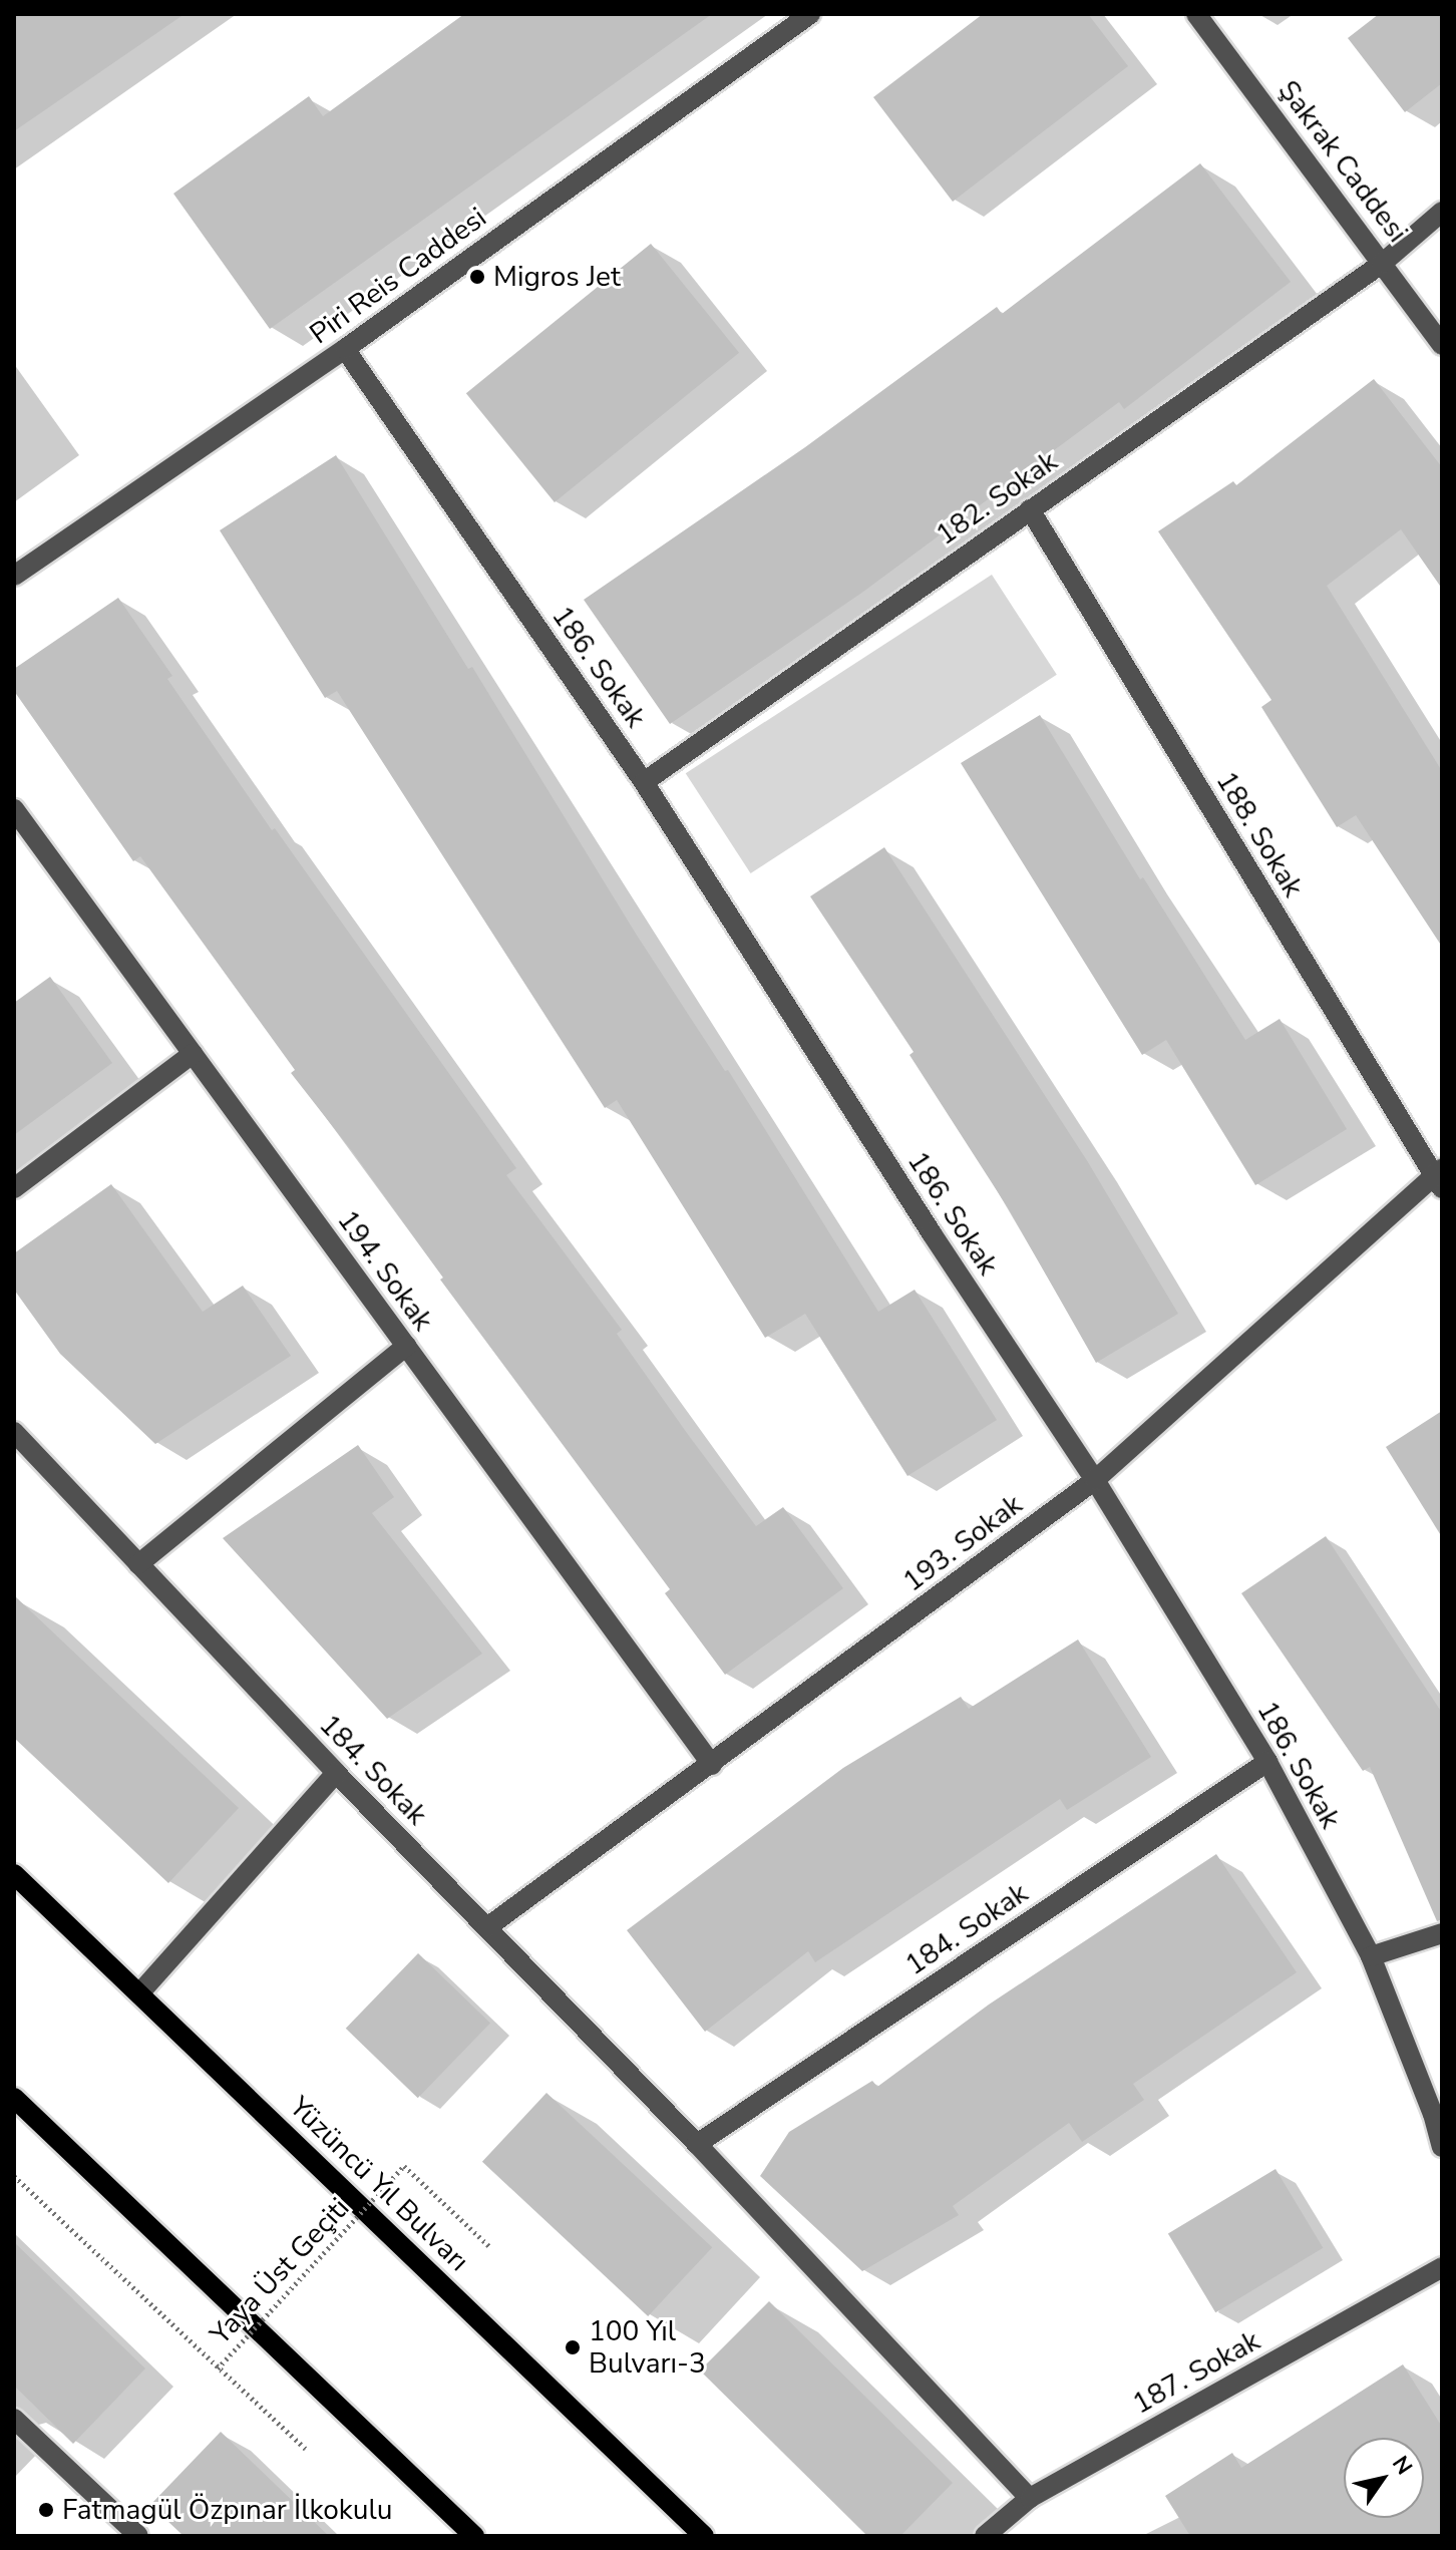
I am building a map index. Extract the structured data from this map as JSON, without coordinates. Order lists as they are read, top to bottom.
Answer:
{
  "streets": {
    "main road": ["Yüzüncü Yıl Bulvarı"],
    "street": [
      "Şakrak Caddesi",
      "Piri Reis Caddesi",
      "182. Sokak",
      "186. Sokak",
      "188. Sokak",
      "194. Sokak",
      "193. Sokak",
      "184. Sokak",
      "187. Sokak"
    ],
    "path": ["Yaya Üst Geçiti"]
  },
  "crossings": [
    ["Şakrak Caddesi", "182. Sokak"],
    ["Piri Reis Caddesi", "186. Sokak"],
    ["182. Sokak", "186. Sokak"],
    ["182. Sokak", "188. Sokak"],
    ["186. Sokak", "193. Sokak"],
    ["186. Sokak", "184. Sokak"],
    ["188. Sokak", "193. Sokak"],
    ["194. Sokak", "193. Sokak"],
    ["193. Sokak", "184. Sokak"],
    ["184. Sokak", "187. Sokak"]
  ],
  "places": ["Migros Jet", "100 Yıl Bulvarı-3", "Fatmagül Özpınar İlkokulu"],
  "north": "top right"
}
